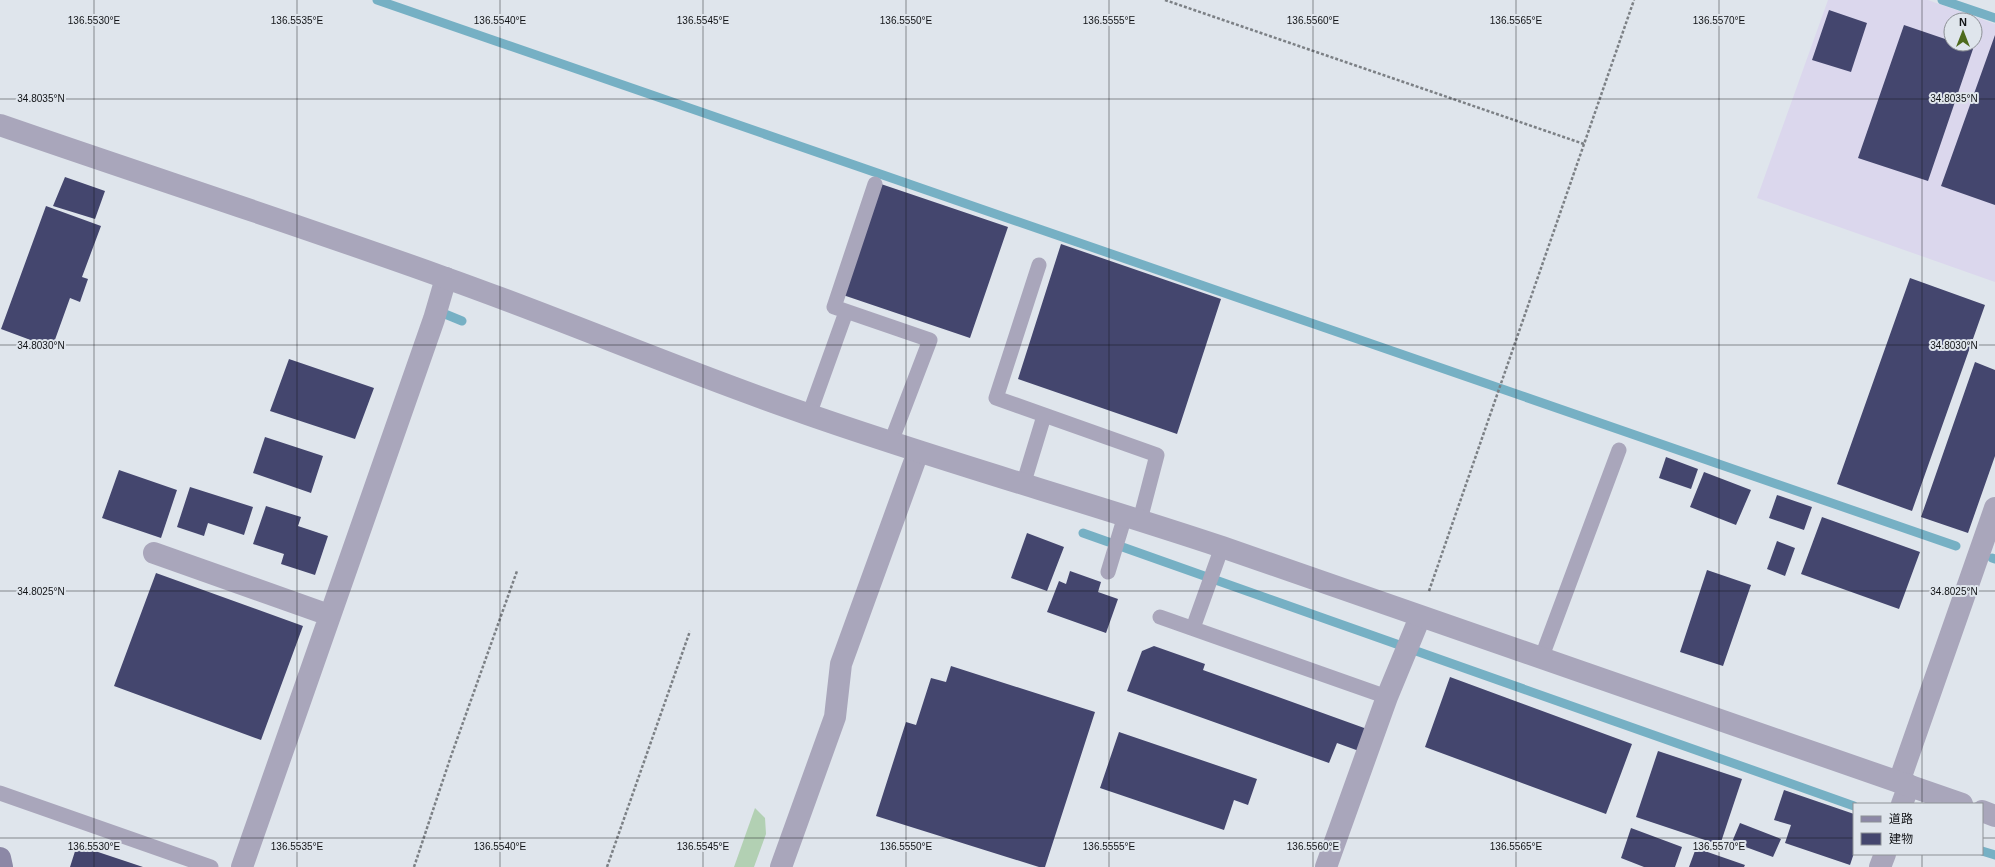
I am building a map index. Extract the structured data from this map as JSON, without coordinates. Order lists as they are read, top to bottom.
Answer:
{
  "legend": ["道路", "建物"],
  "north": "top",
  "coordinates": [
    "136.5530°E",
    "136.5535°E",
    "136.5540°E",
    "136.5545°E",
    "136.5550°E",
    "136.5555°E",
    "136.5560°E",
    "136.5565°E",
    "136.5570°E",
    "34.8035°N",
    "34.8030°N",
    "34.8025°N"
  ]
}
